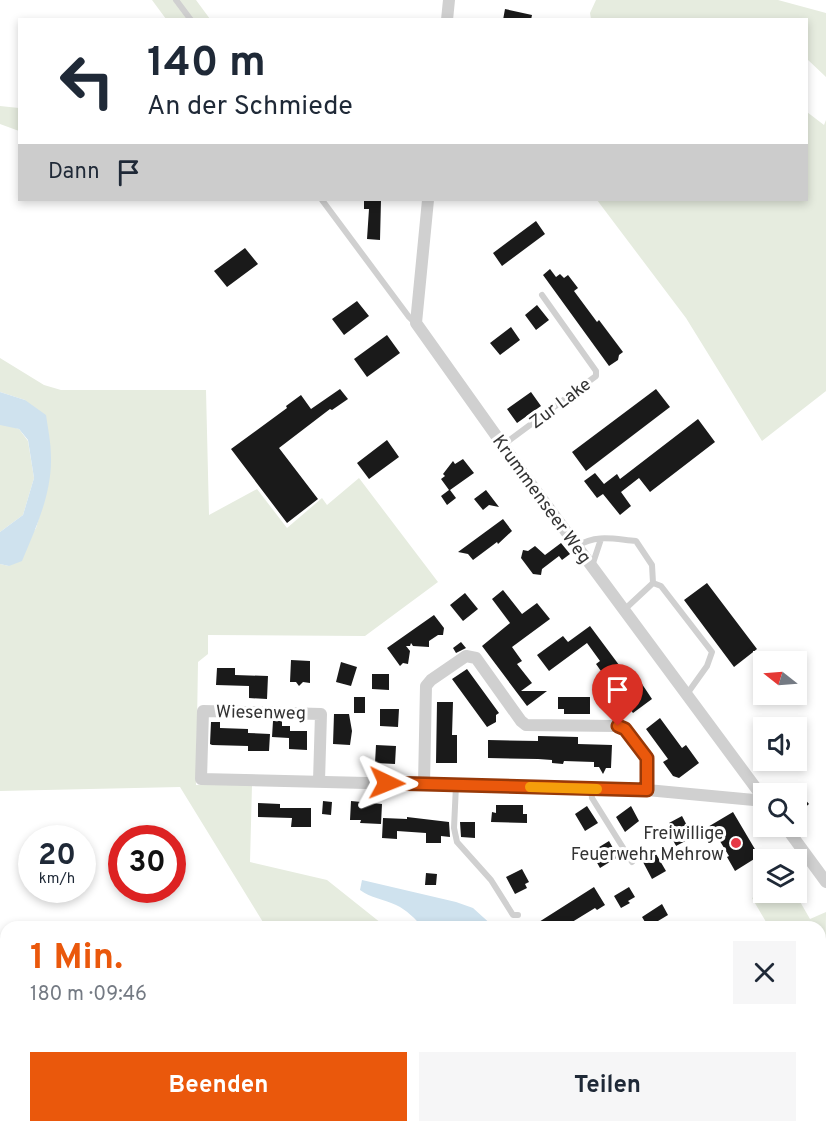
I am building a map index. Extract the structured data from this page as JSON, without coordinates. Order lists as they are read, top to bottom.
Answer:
{
  "streets": {
    "street": ["Krummenseer Weg", "Wiesenweg"],
    "lane": ["Zur Lake"]
  },
  "crossings": [
    ["Zur Lake", "Krummenseer Weg"]
  ],
  "places": ["Freiwillige Feuerwehr Mehrow"],
  "north": "left",
  "page": {
    "turn": ["140 m", "An der Schmiede"],
    "then": "Dann",
    "speed": "20 km/h",
    "limit": "30",
    "heading": ["1 Min.", "180 m · 09:46"],
    "buttons": ["Beenden", "Teilen"]
  }
}
